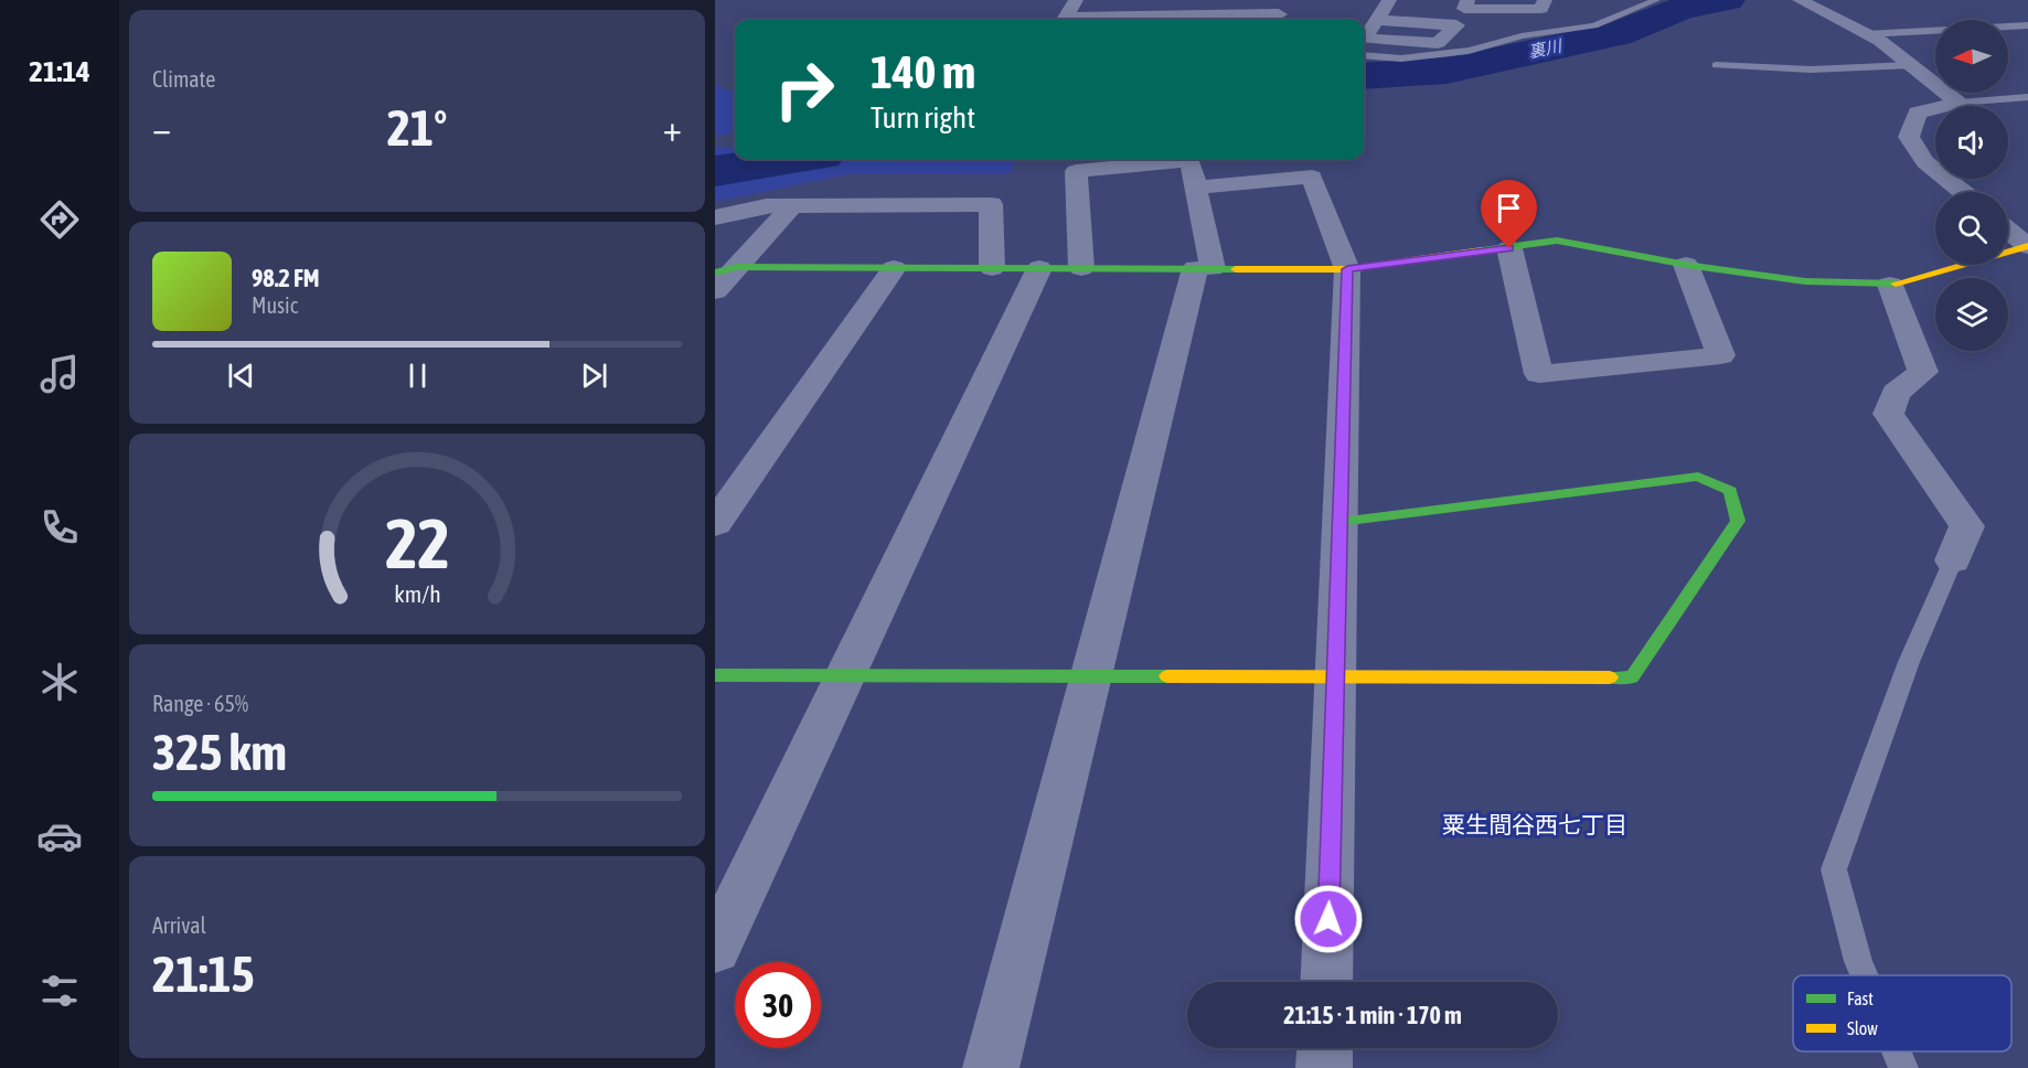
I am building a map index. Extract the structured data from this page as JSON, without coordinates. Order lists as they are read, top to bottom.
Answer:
{
  "districts": ["粟生間谷西七丁目"],
  "water": ["裏川"],
  "legend": ["Fast", "Slow"],
  "north": "left",
  "page": {
    "tabs": "21:14",
    "tile": [
      "Climate",
      ["Range · 65%", "325 km"],
      ["Arrival", "21:15"]
    ],
    "turn": ["140 m", "Turn right"],
    "heat": ["−", "21°", "+"],
    "song": ["98.2 FM", "Music"],
    "limit": "30",
    "trip": "21:15 · 1 min · 170 m",
    "gauge": ["22", "km/h"]
  }
}
